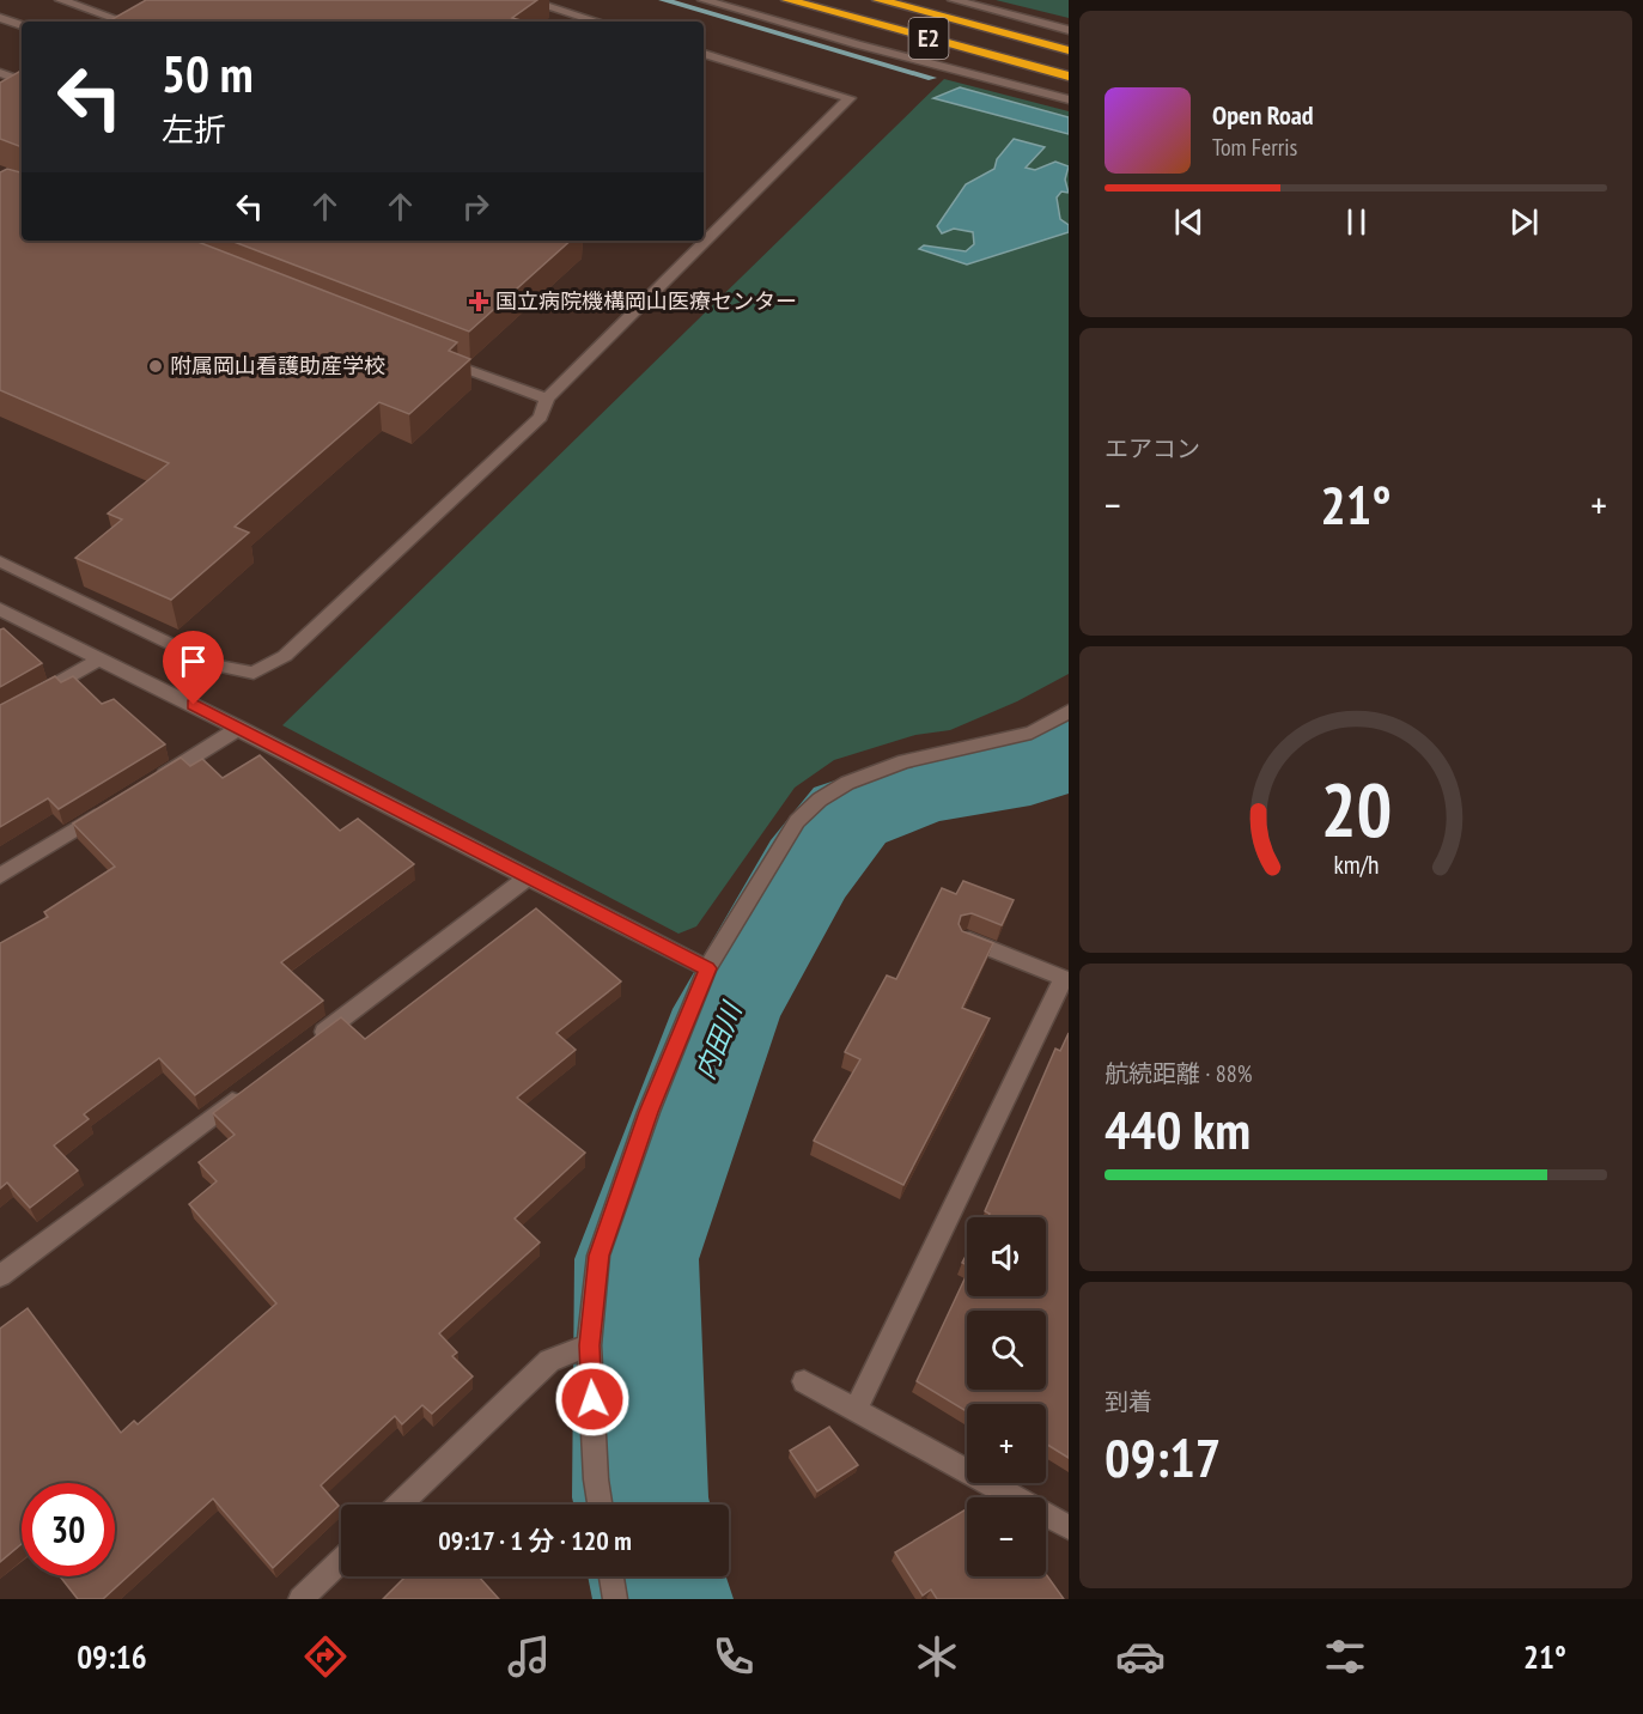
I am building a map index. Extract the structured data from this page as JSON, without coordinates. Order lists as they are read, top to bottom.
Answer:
{
  "streets": {
    "highway": ["E2"]
  },
  "water": ["内田川"],
  "places": {
    "health": ["国立病院機構岡山医療センター"],
    "other": ["附属岡山看護助産学校"]
  },
  "page": {
    "turn": ["50 m", "左折"],
    "song": ["Open Road", "Tom Ferris"],
    "tile": [
      "エアコン",
      ["航続距離 · 88%", "440 km"],
      ["到着", "09:17"]
    ],
    "heat": ["−", "21°", "+"],
    "map_buttons": ["+", "−"],
    "limit": "30",
    "trip": "09:17 · 1 分 · 120 m",
    "tabs": ["09:16", "21°"],
    "gauge": ["20", "km/h"]
  }
}
